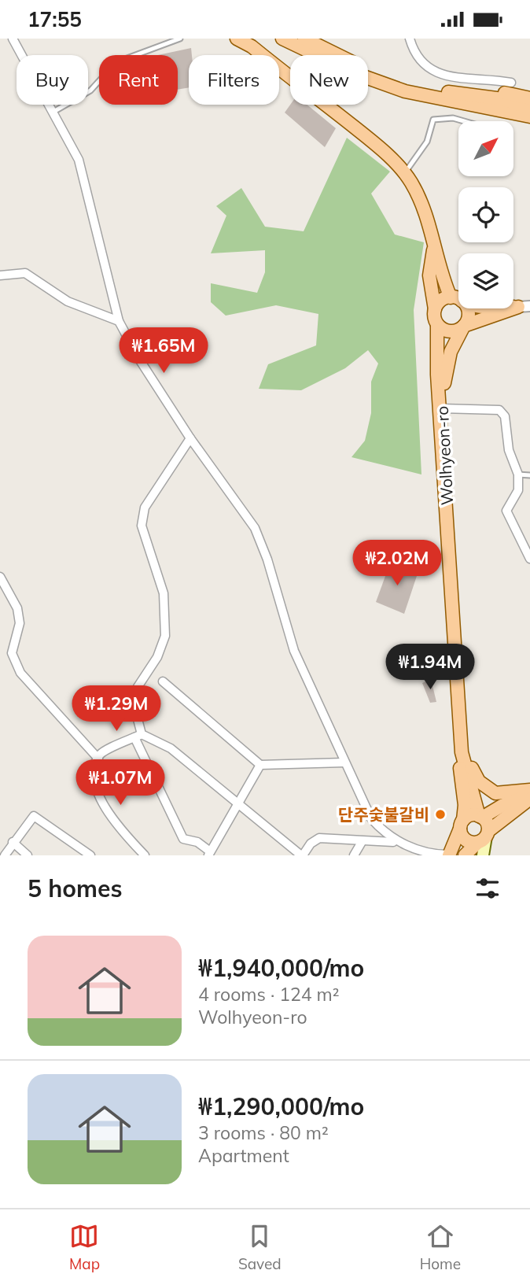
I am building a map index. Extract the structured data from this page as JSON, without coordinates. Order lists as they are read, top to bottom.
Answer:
{
  "streets": {
    "main road": ["Wolhyeon-ro"]
  },
  "places": ["단주숯불갈비"],
  "north": "top right",
  "page": {
    "status": "17:55",
    "chip": [
      "Buy",
      "Rent",
      "Filters",
      "New"
    ],
    "price": [
      "₩1.65M",
      "₩2.02M",
      "₩1.94M",
      "₩1.29M",
      "₩1.07M"
    ],
    "heading": "5 homes",
    "list": [
      {
        "name": "₩1,940,000/mo",
        "note": "4 rooms · 124 m² · Wolhyeon-ro"
      },
      {
        "name": "₩1,290,000/mo",
        "note": "3 rooms · 80 m² · Apartment"
      }
    ],
    "tabs": ["Map", "Saved", "Home"]
  }
}
